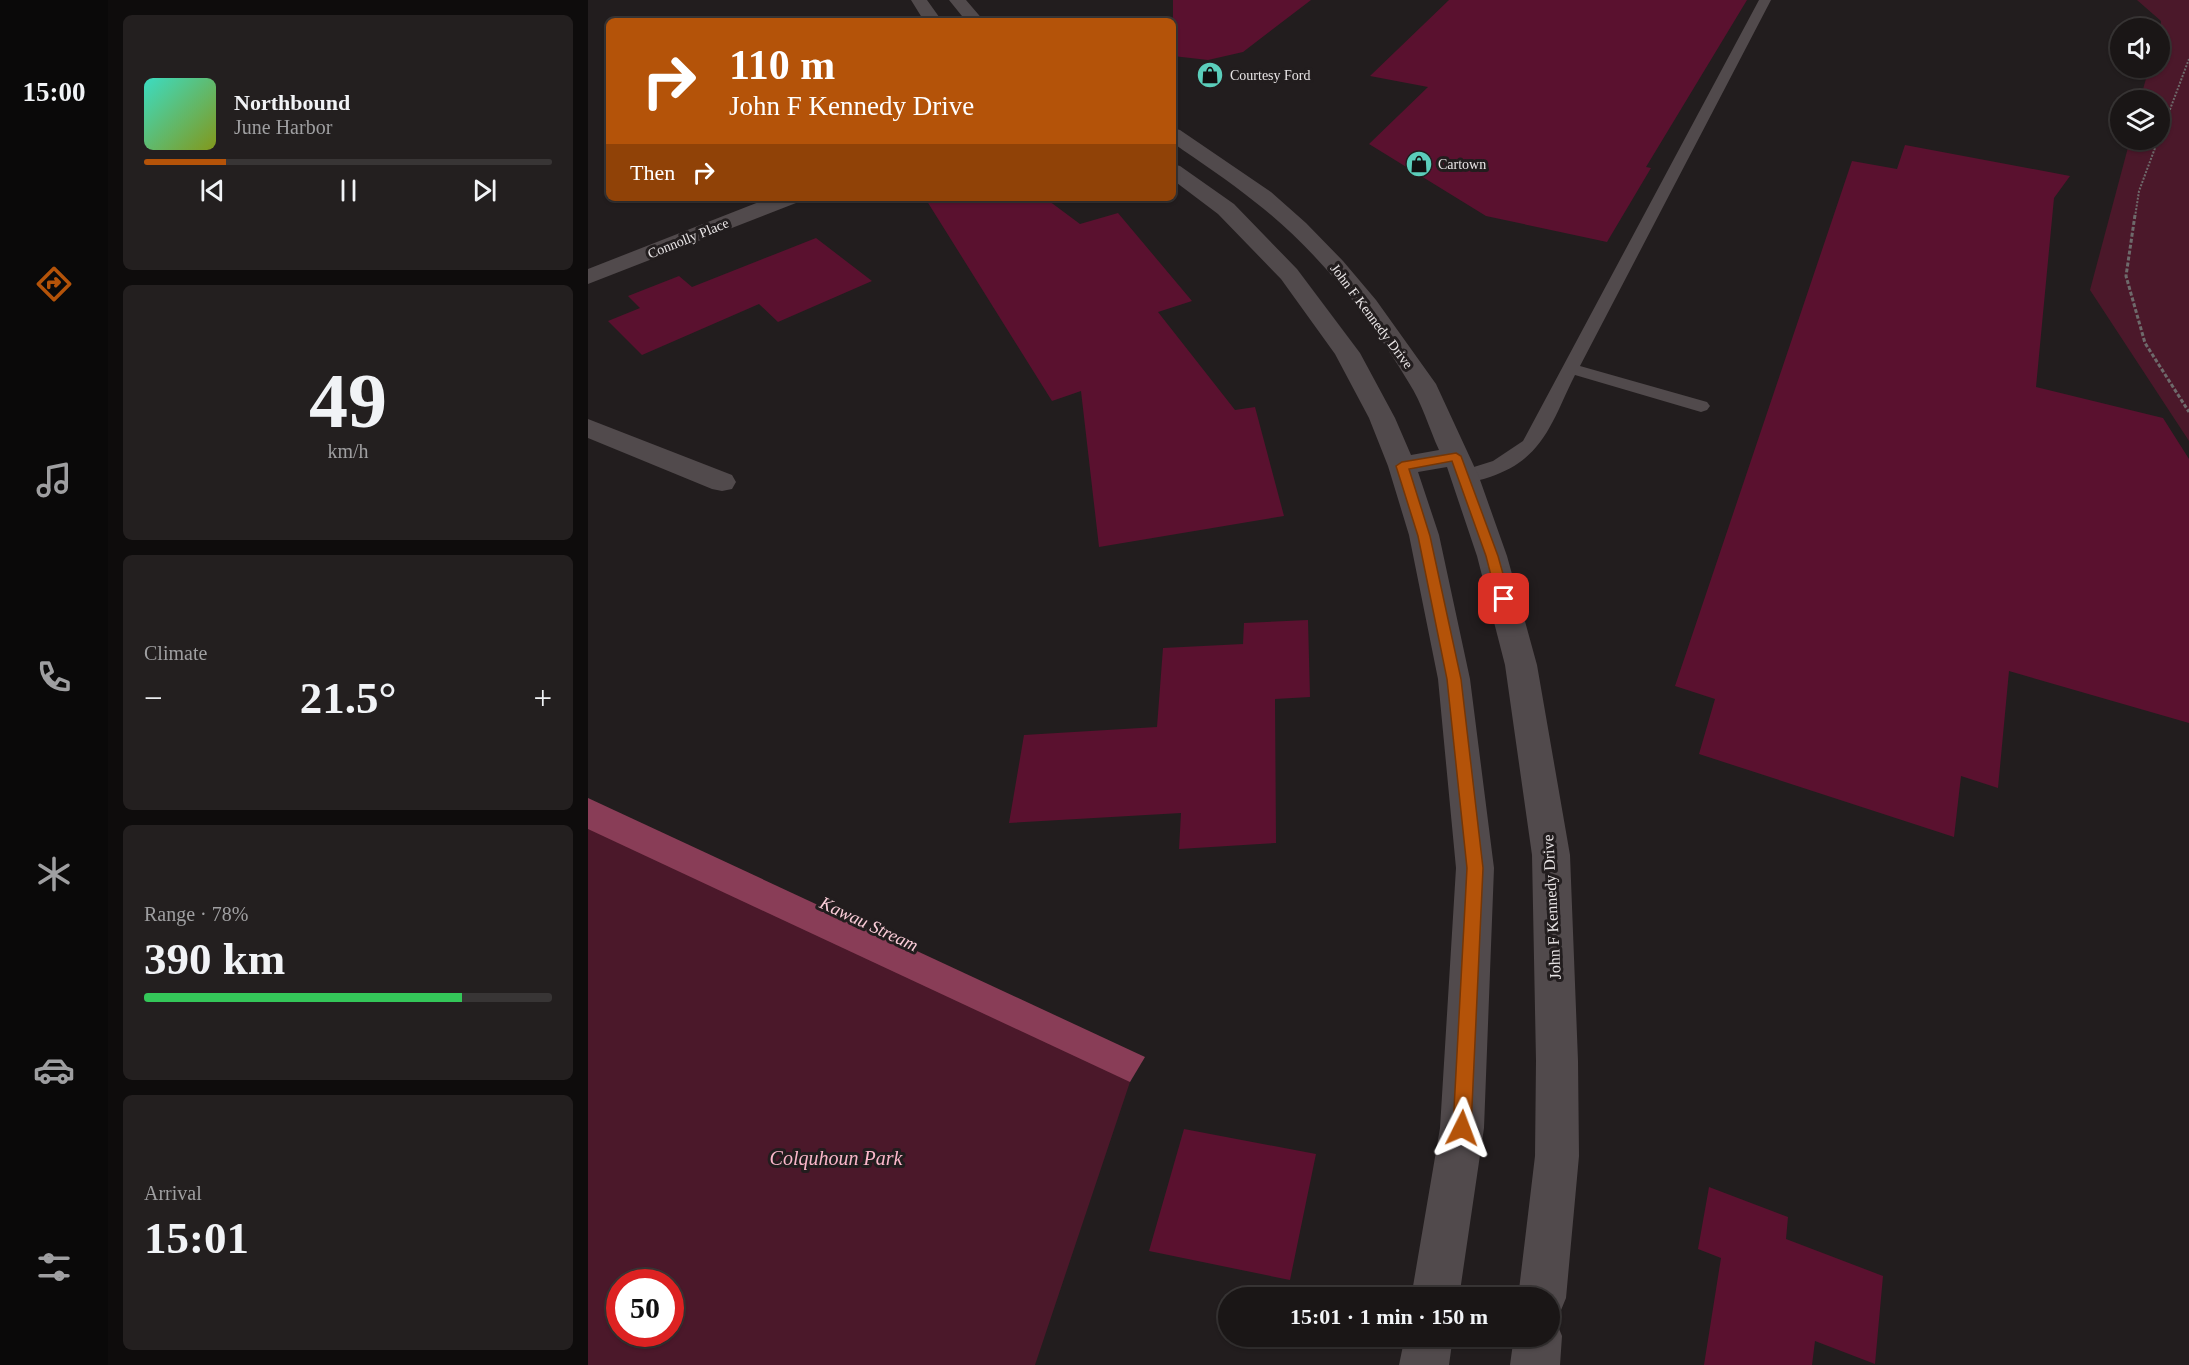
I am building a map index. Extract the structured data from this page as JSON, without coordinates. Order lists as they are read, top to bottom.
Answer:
{
  "streets": {
    "main road": ["Connolly Place", "John F Kennedy Drive"]
  },
  "water": ["Kawau Stream"],
  "parks": ["Colquhoun Park"],
  "places": {
    "shop": ["Courtesy Ford", "Cartown"]
  },
  "page": {
    "tabs": "15:00",
    "turn": ["110 m", "John F Kennedy Drive"],
    "song": ["Northbound", "June Harbor"],
    "then": "Then",
    "tile": [
      ["49", "km/h"],
      "Climate",
      ["Range · 78%", "390 km"],
      ["Arrival", "15:01"]
    ],
    "heat": ["−", "21.5°", "+"],
    "limit": "50",
    "trip": "15:01 · 1 min · 150 m"
  }
}
